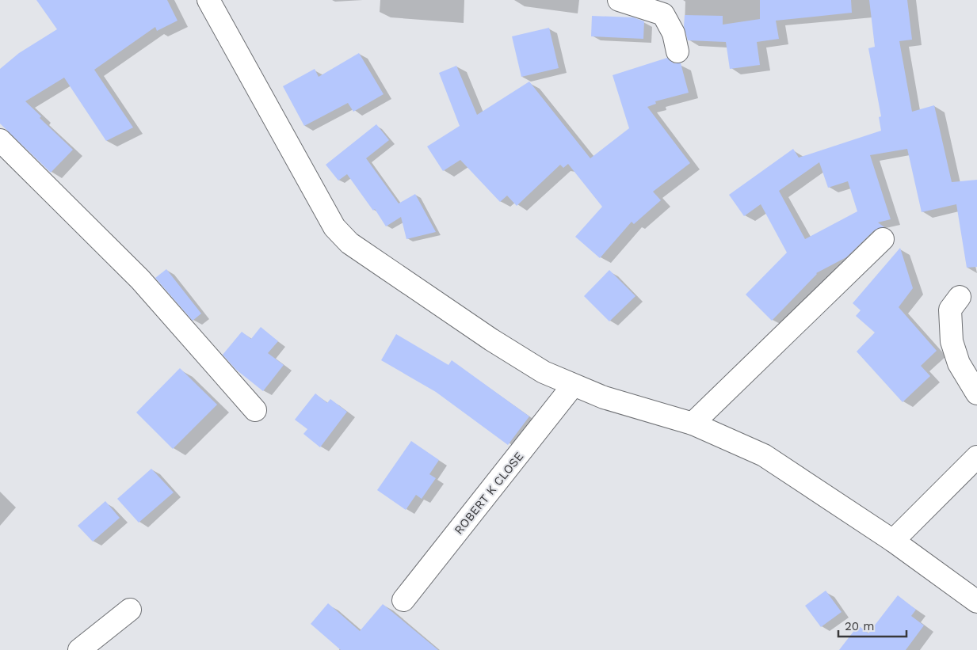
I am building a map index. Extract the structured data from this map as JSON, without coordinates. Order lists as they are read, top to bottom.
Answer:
{
  "streets": {
    "street": ["ROBERT K CLOSE"]
  },
  "scale_bar": "20 m"
}
